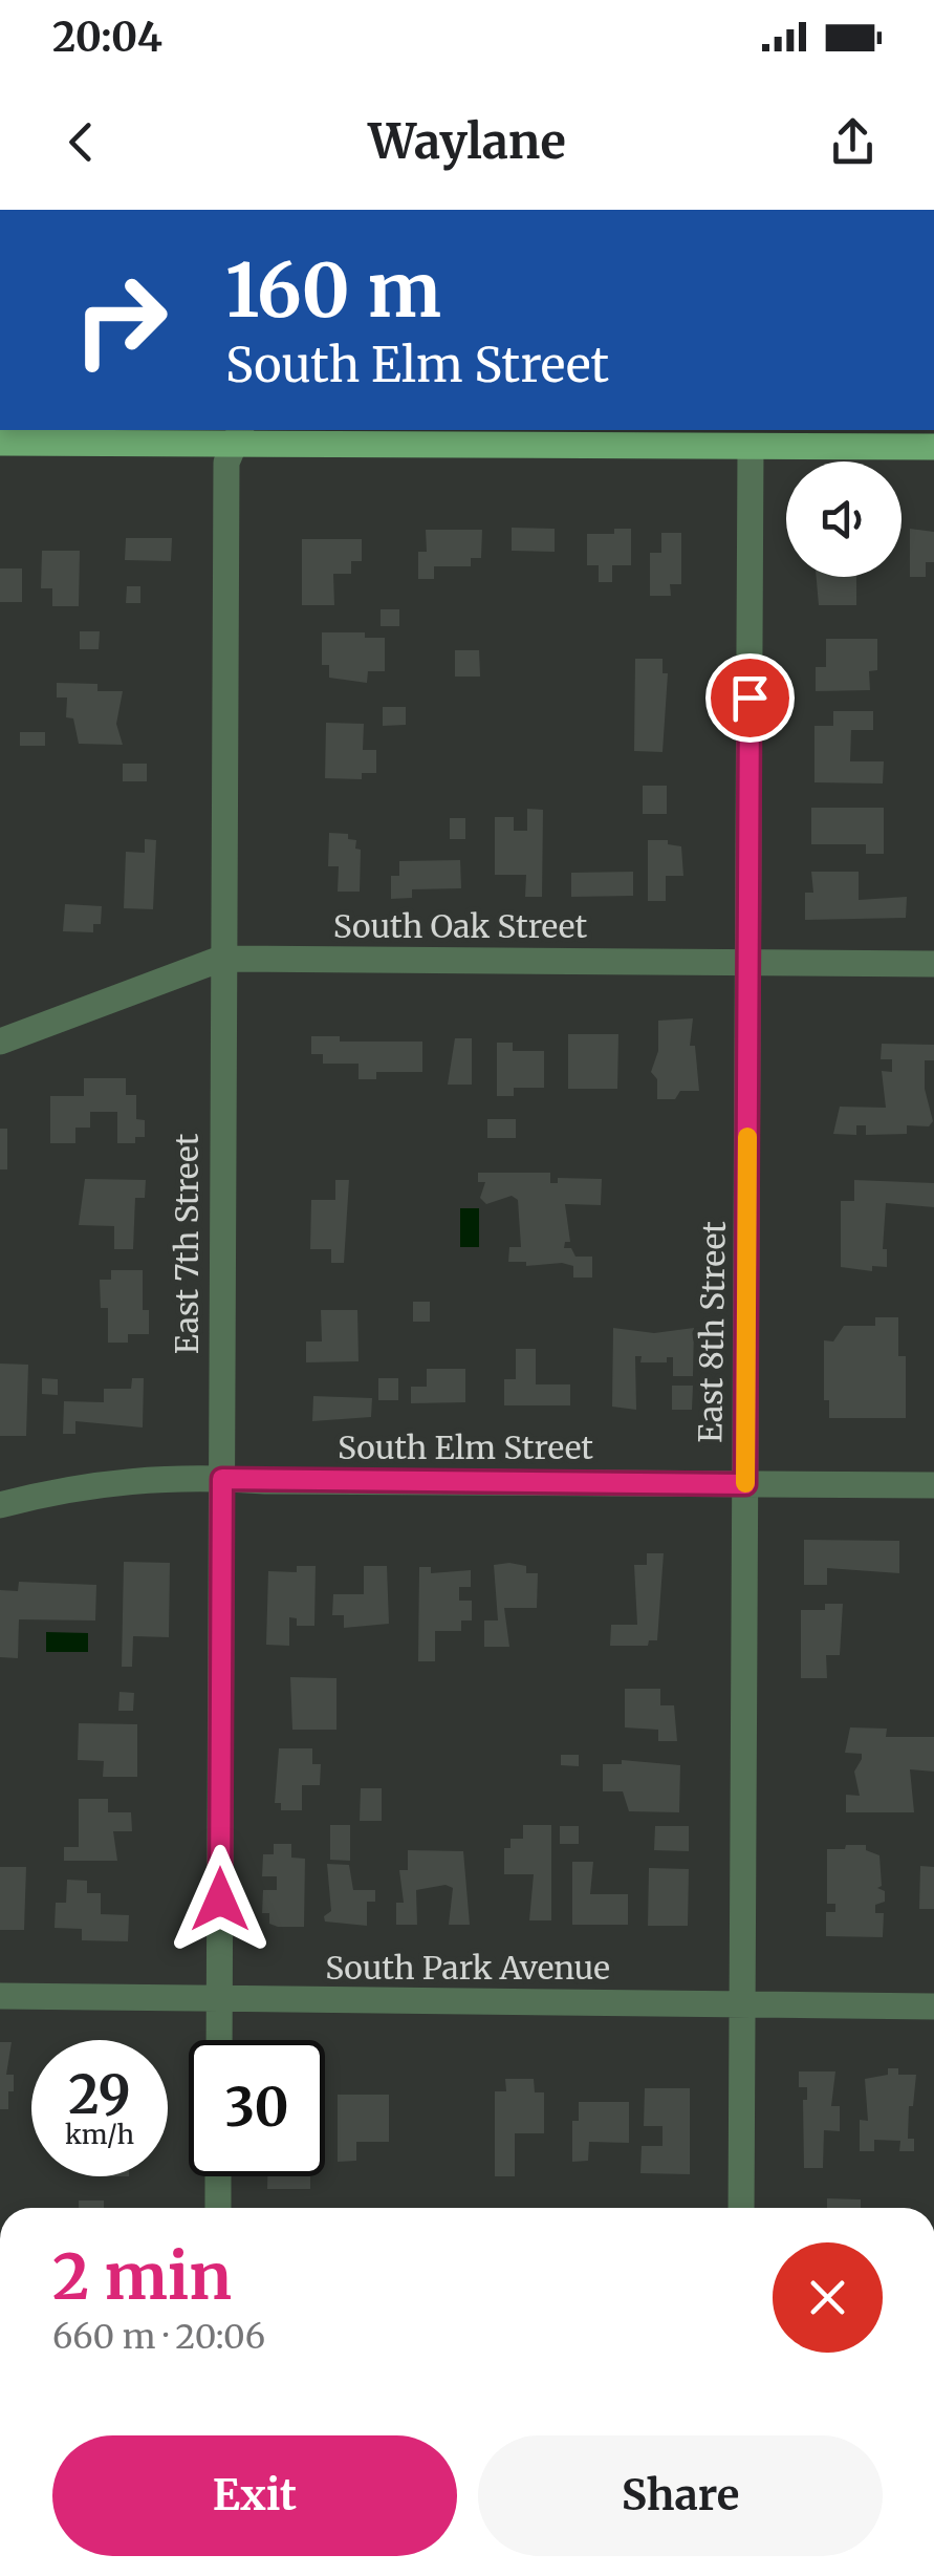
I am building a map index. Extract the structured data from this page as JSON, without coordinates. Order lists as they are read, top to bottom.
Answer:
{
  "streets": {
    "street": [
      "South Oak Street",
      "East 7th Street",
      "East 8th Street",
      "South Elm Street",
      "South Park Avenue"
    ]
  },
  "crossings": [
    ["South Oak Street", "East 7th Street"],
    ["South Oak Street", "East 8th Street"],
    ["East 7th Street", "South Elm Street"],
    ["East 7th Street", "South Park Avenue"],
    ["East 8th Street", "South Elm Street"],
    ["East 8th Street", "South Park Avenue"]
  ],
  "page": {
    "status": "20:04",
    "header": "Waylane",
    "turn": ["160 m", "South Elm Street"],
    "speed": "29 km/h",
    "limit": "30",
    "heading": ["2 min", "660 m · 20:06"],
    "buttons": ["Exit", "Share"]
  }
}
